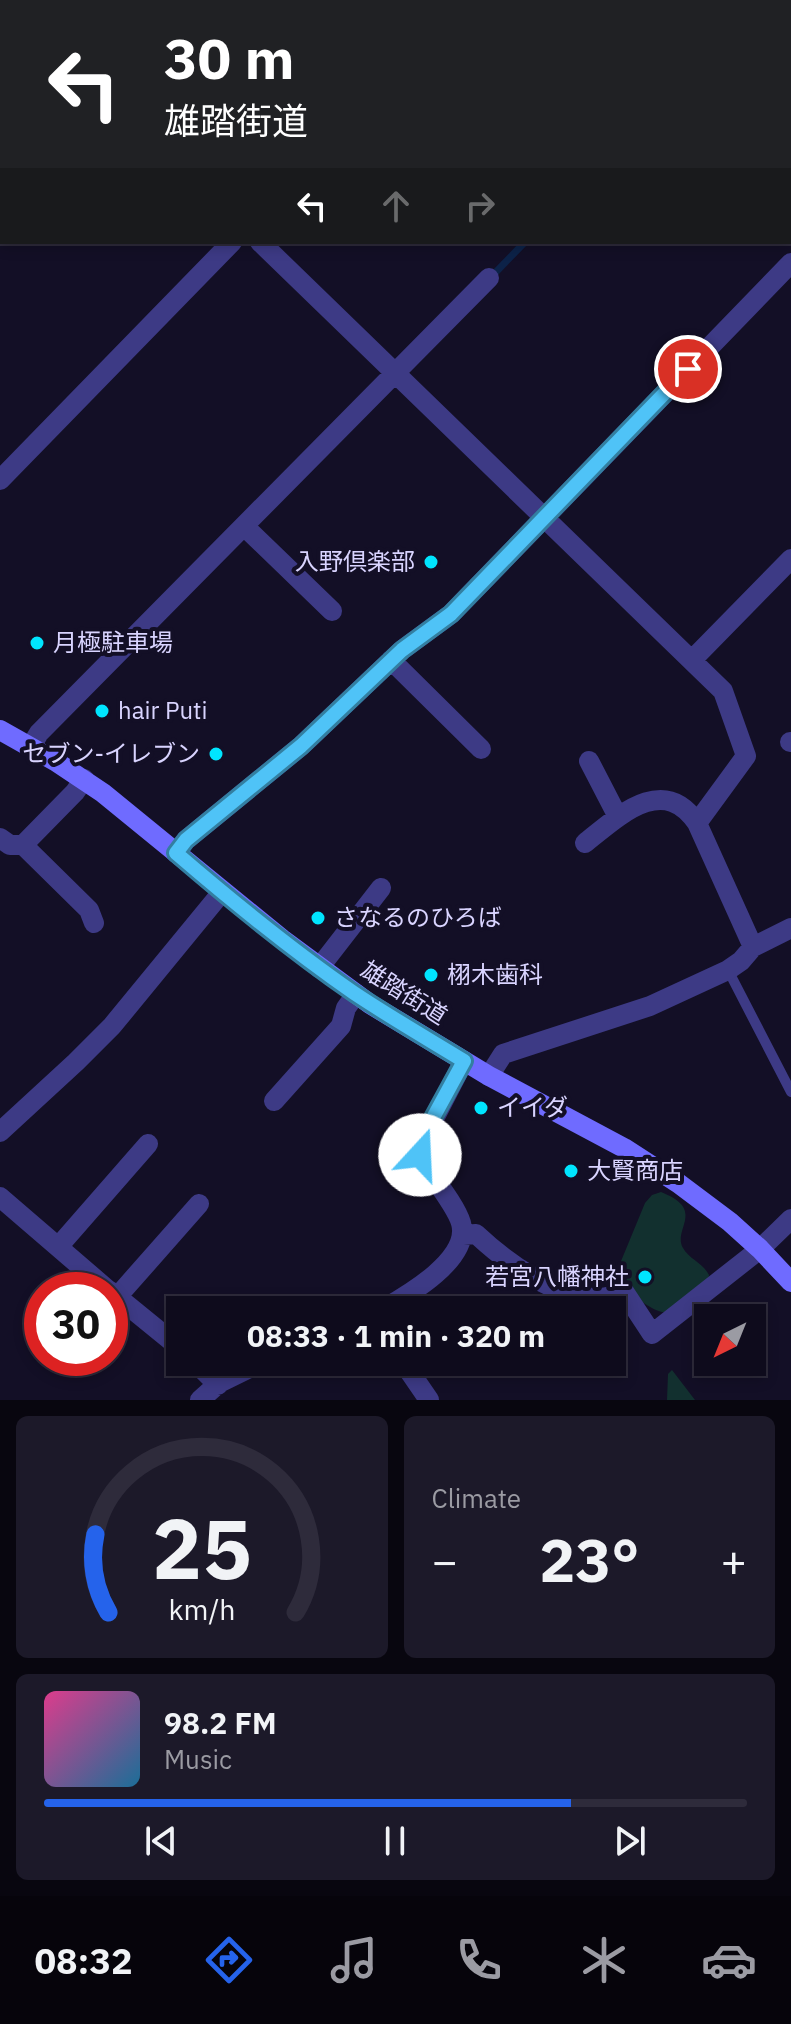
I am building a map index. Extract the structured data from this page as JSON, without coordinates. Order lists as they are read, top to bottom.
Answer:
{
  "streets": {
    "street": ["雄踏街道"]
  },
  "places": [
    "入野倶楽部",
    "月極駐車場",
    "hair Puti",
    "セブン-イレブン",
    "さなるのひろば",
    "栩木歯科",
    "イイダ",
    "大賢商店",
    "若宮八幡神社"
  ],
  "north": "bottom left",
  "page": {
    "turn": ["30 m", "雄踏街道"],
    "limit": "30",
    "trip": "08:33 · 1 min · 320 m",
    "tile": "Climate",
    "heat": ["−", "23°", "+"],
    "song": ["98.2 FM", "Music"],
    "tabs": "08:32",
    "gauge": ["25", "km/h"]
  }
}
